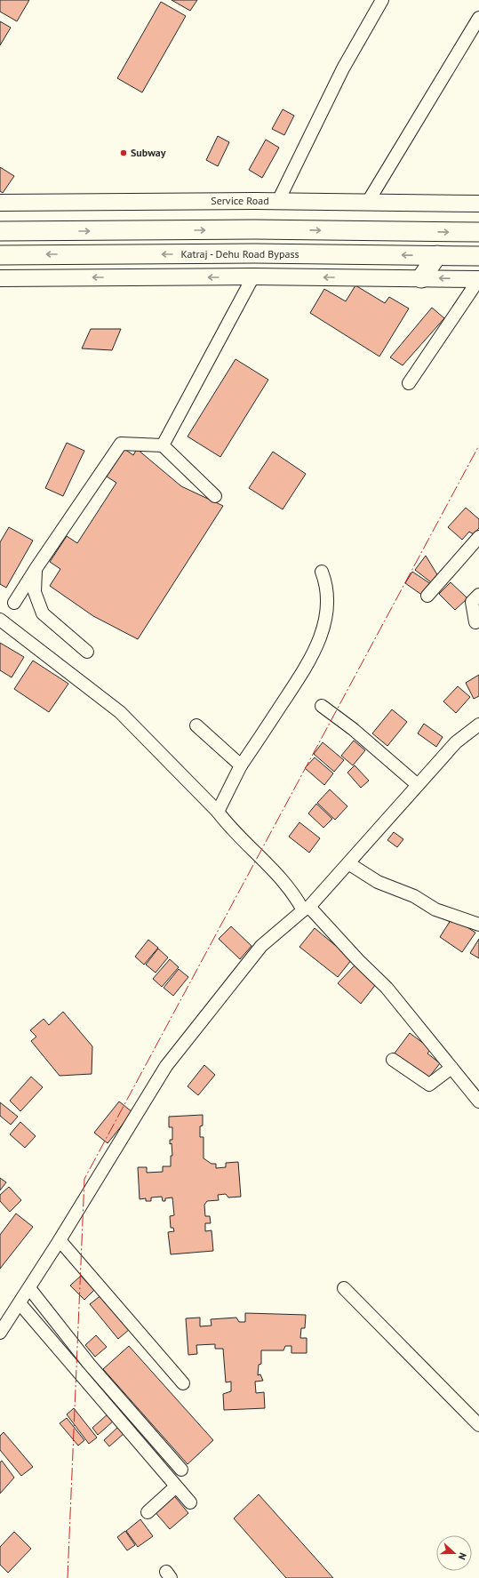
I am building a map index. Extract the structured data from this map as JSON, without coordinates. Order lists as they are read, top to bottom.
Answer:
{
  "streets": {
    "highway": ["Katraj - Dehu Road Bypass"],
    "main road": ["Service Road"]
  },
  "places": ["Subway"],
  "north": "right"
}
